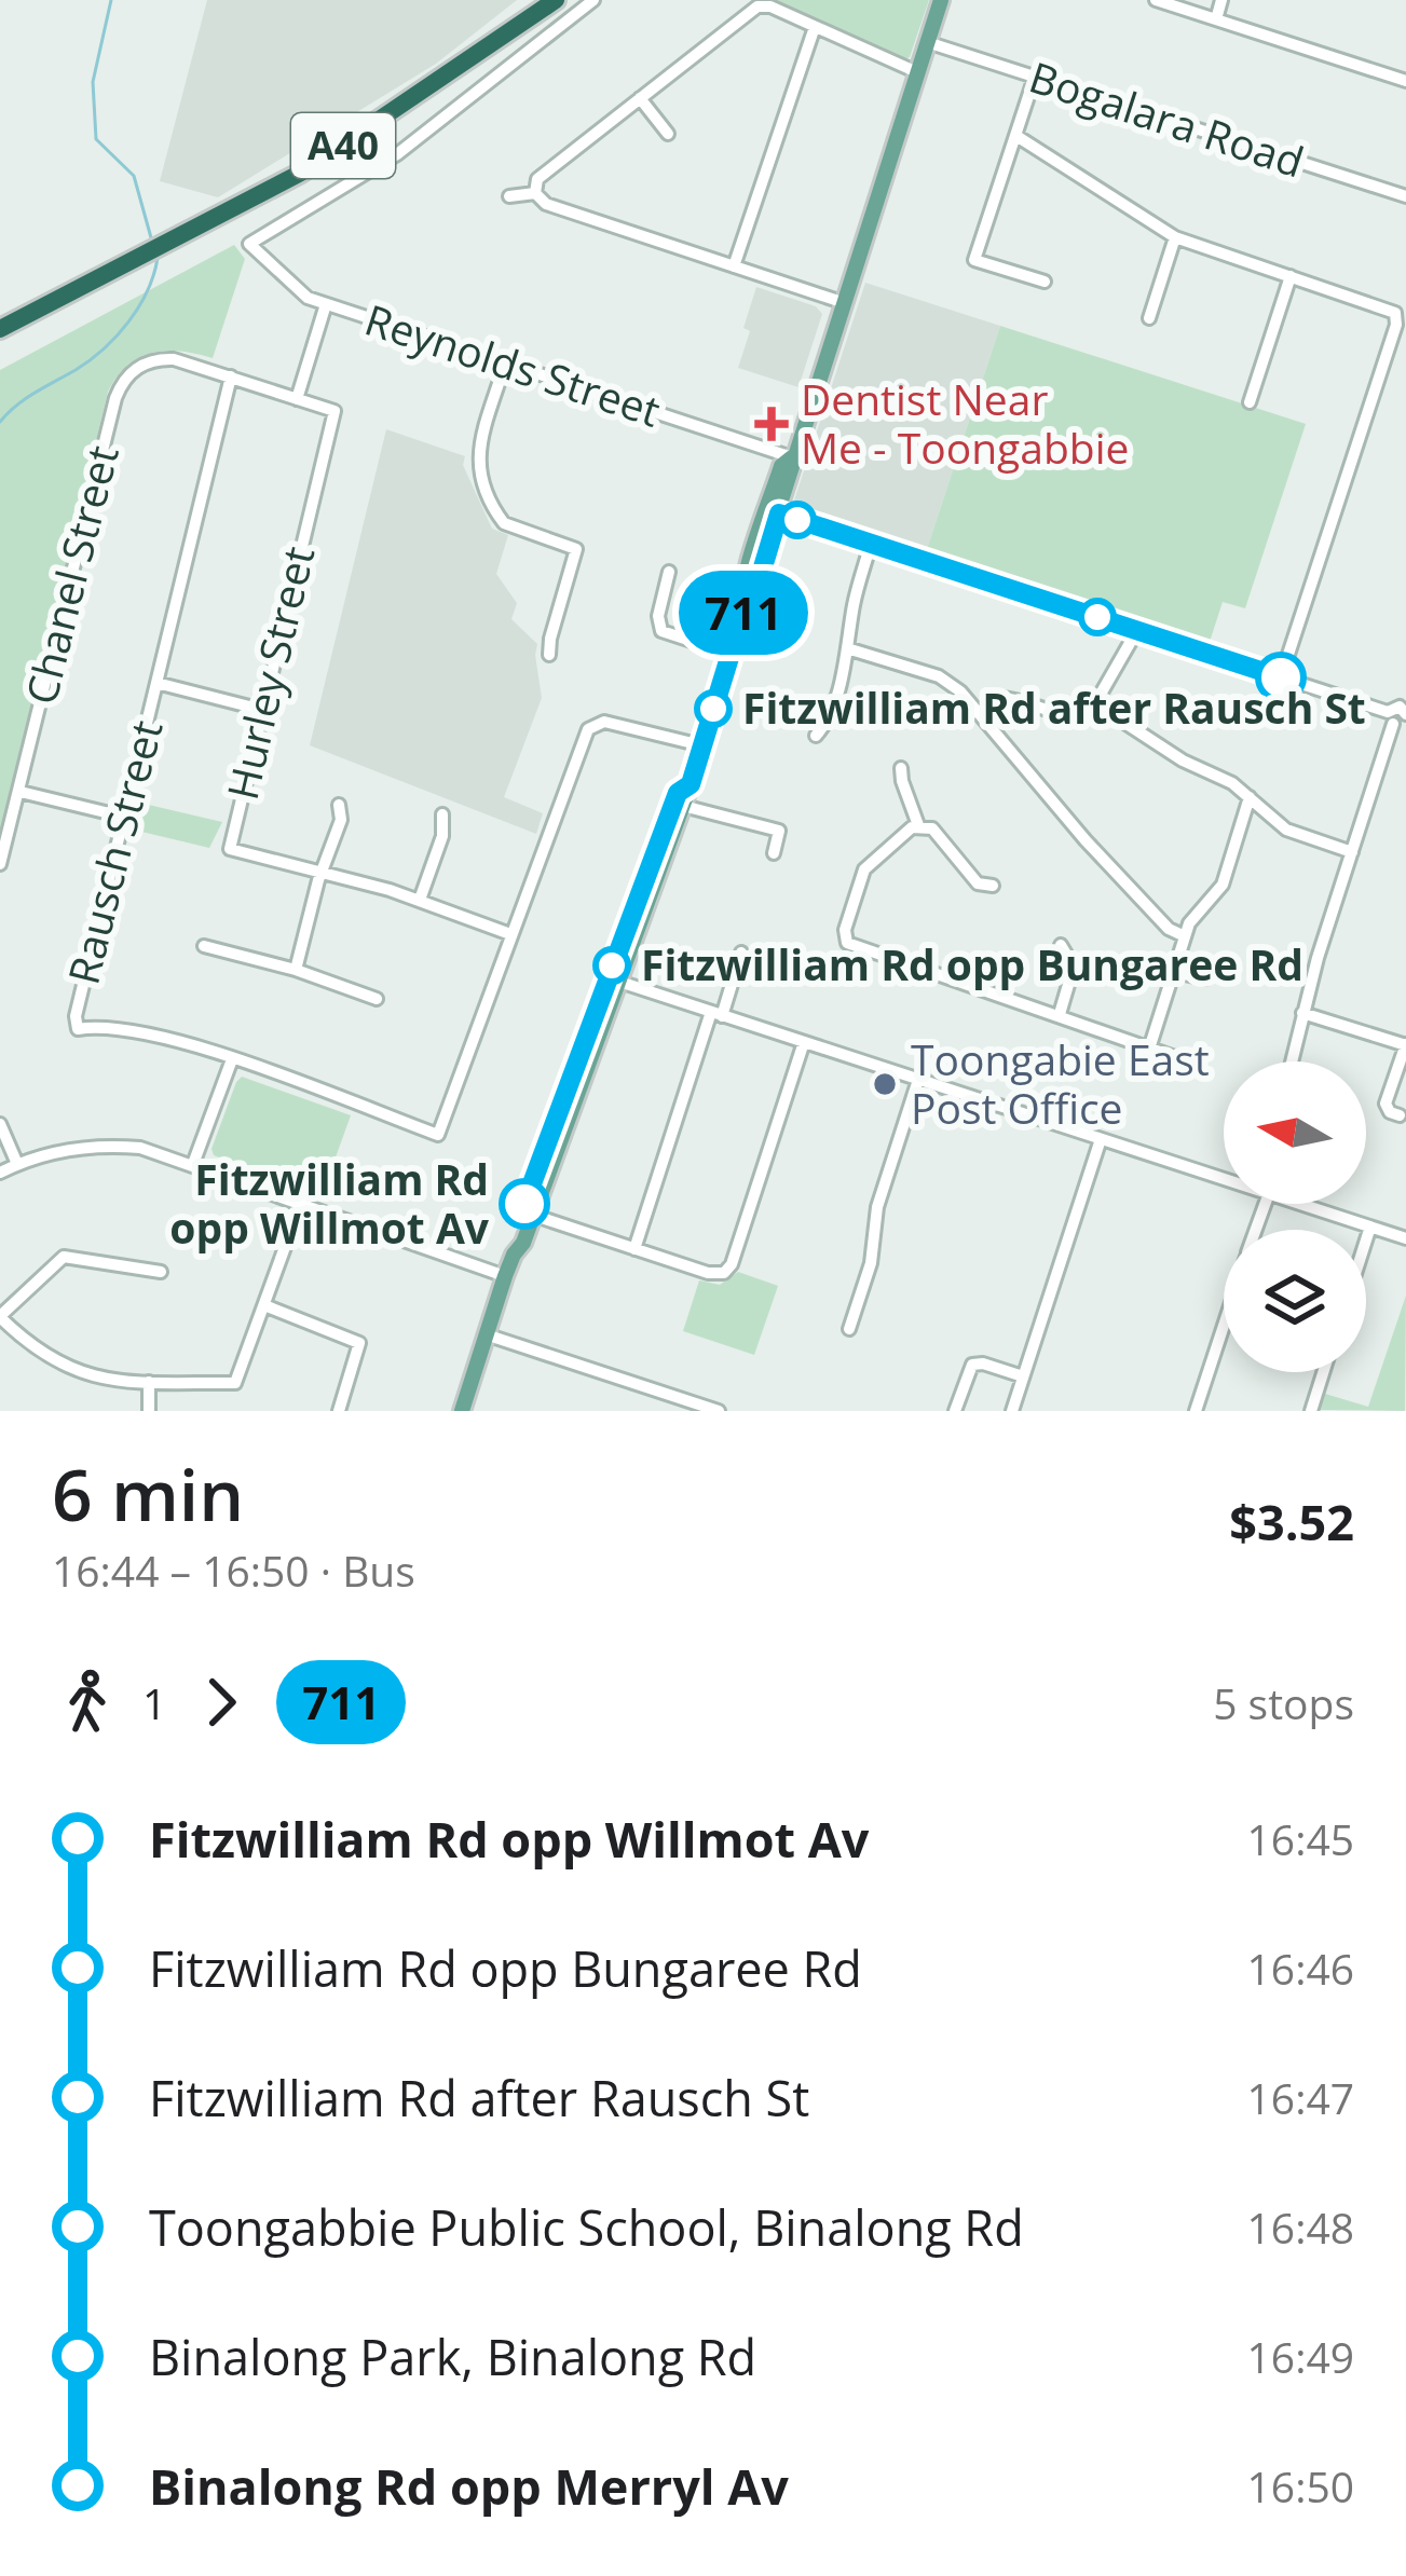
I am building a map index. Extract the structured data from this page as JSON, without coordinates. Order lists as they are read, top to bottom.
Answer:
{
  "streets": {
    "highway": ["A40"],
    "street": [
      "Bogalara Road",
      "Reynolds Street",
      "Chanel Street",
      "Hurley Street",
      "Rausch Street"
    ]
  },
  "crossings": [
    ["Chanel Street", "Hurley Street"],
    ["Hurley Street", "Rausch Street"]
  ],
  "places": {
    "health": ["Dentist Near Me - Toongabbie"],
    "other": [
      "Fitzwilliam Rd after Rausch St",
      "Fitzwilliam Rd opp Bungaree Rd",
      "Toongabie East Post Office",
      "Fitzwilliam Rd opp Willmot Av"
    ]
  },
  "lines": ["bus line 711"],
  "north": "left",
  "page": {
    "on_map": "711",
    "heading": ["6 min", "16:44 – 16:50 · Bus", "$3.52"],
    "legs": ["1", "711", "5 stops"],
    "list": [
      {
        "name": "Fitzwilliam Rd opp Willmot Av",
        "value": "16:45"
      },
      {
        "name": "Fitzwilliam Rd opp Bungaree Rd",
        "value": "16:46"
      },
      {
        "name": "Fitzwilliam Rd after Rausch St",
        "value": "16:47"
      },
      {
        "name": "Toongabbie Public School, Binalong Rd",
        "value": "16:48"
      },
      {
        "name": "Binalong Park, Binalong Rd",
        "value": "16:49"
      },
      {
        "name": "Binalong Rd opp Merryl Av",
        "value": "16:50"
      }
    ]
  }
}
